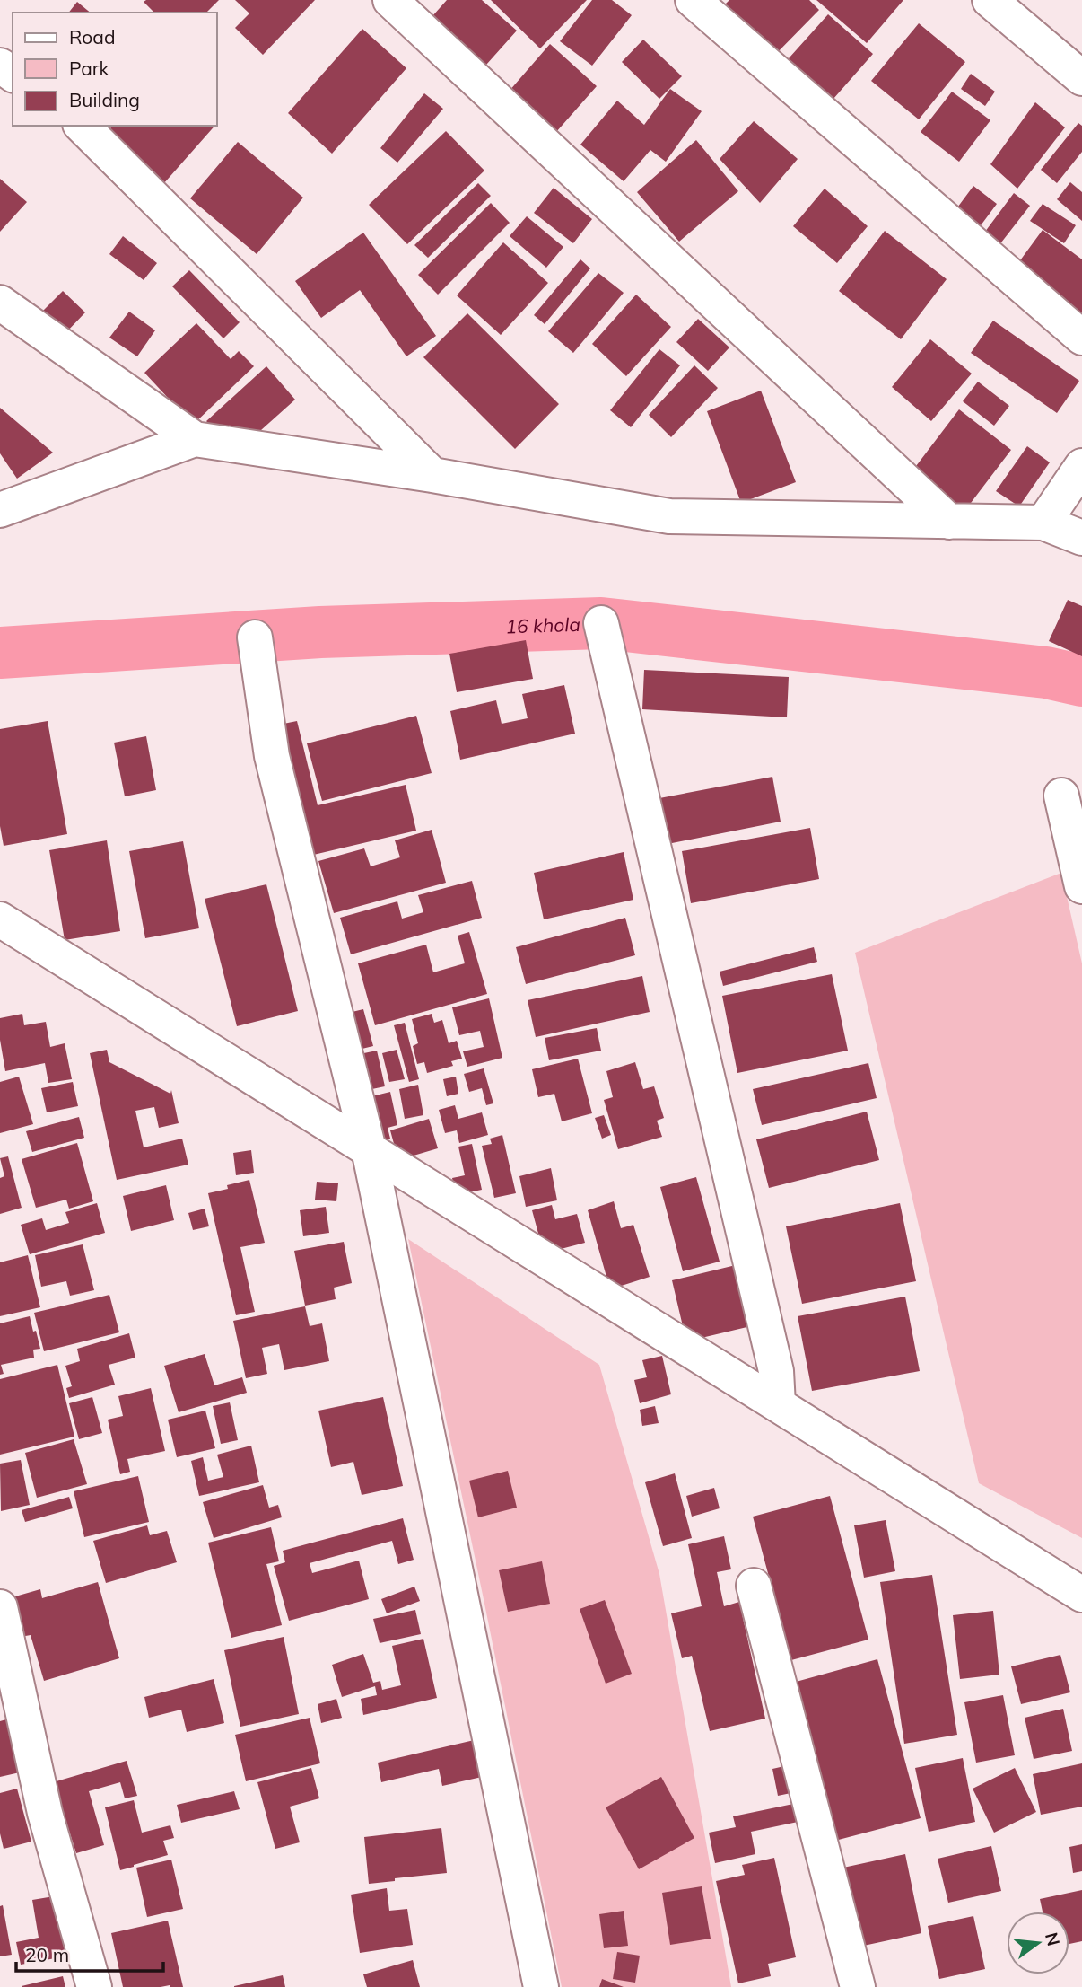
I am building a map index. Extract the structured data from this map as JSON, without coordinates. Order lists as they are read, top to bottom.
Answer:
{
  "water": ["16 khola"],
  "legend": ["Road", "Park", "Building"],
  "scale_bar": "20 m",
  "north": "right"
}
